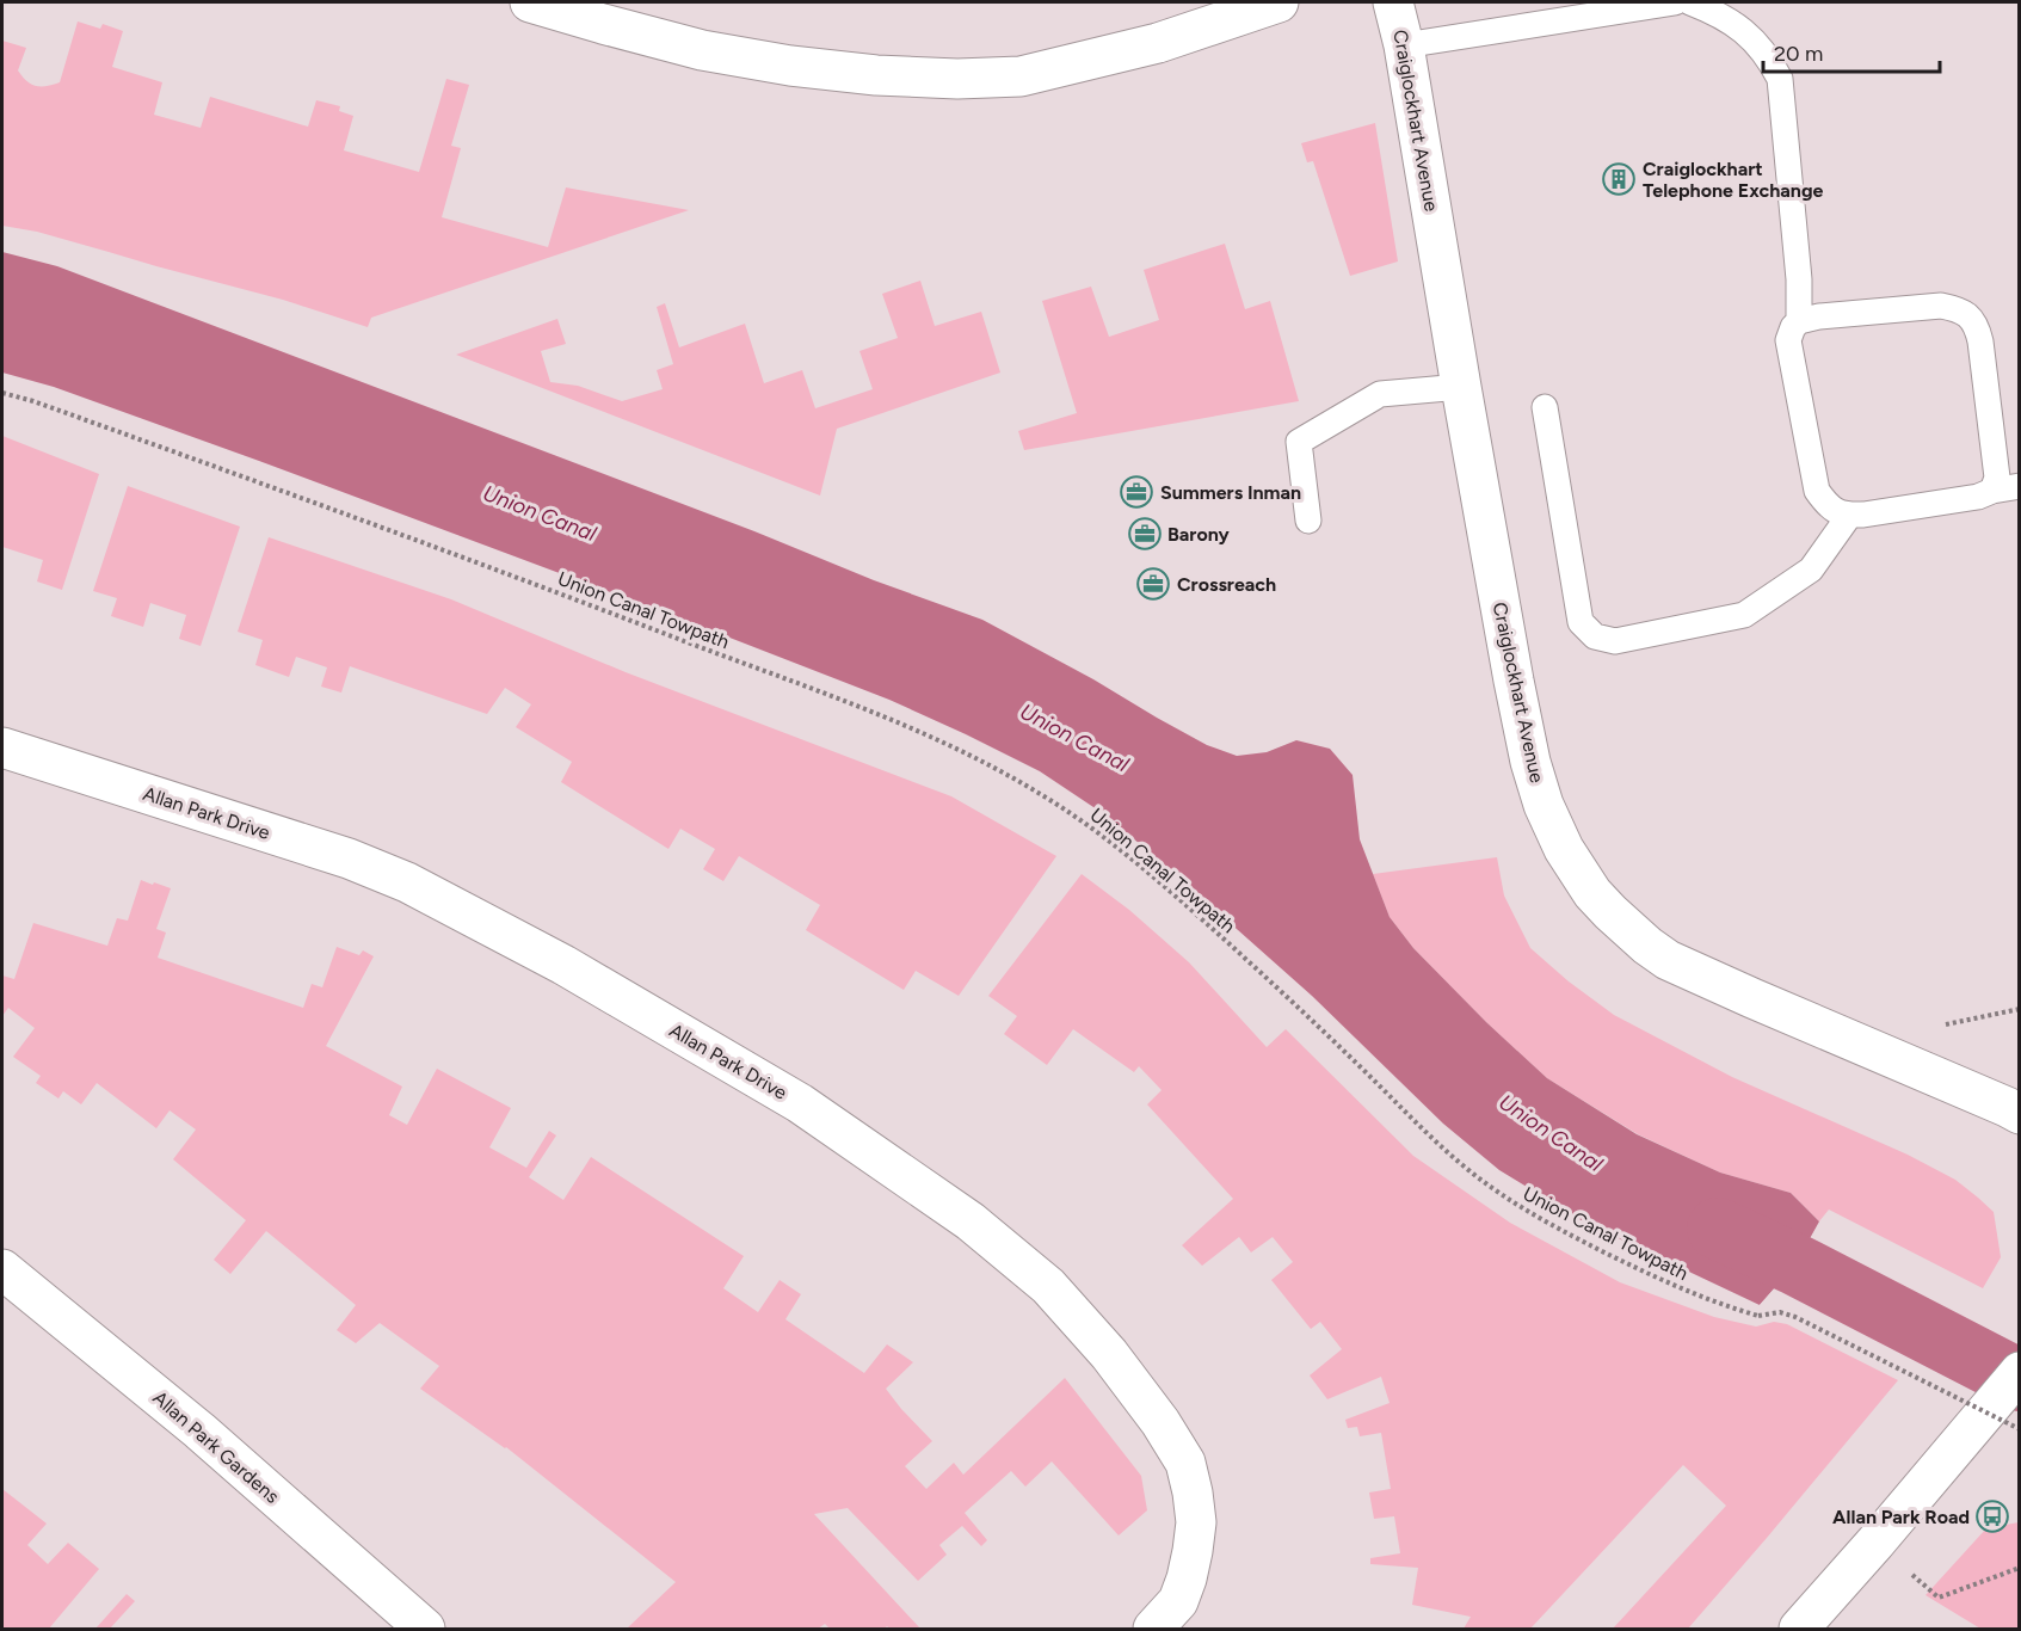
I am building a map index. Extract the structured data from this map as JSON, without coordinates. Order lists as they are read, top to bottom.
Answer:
{
  "streets": {
    "street": ["Craiglockhart Avenue", "Allan Park Drive", "Allan Park Gardens"],
    "path": ["Union Canal Towpath"]
  },
  "water": ["Union Canal"],
  "places": {
    "building": ["Craiglockhart Telephone Exchange"],
    "office": ["Summers Inman", "Barony", "Crossreach"],
    "bus stop": ["Allan Park Road"]
  },
  "scale_bar": "20 m"
}
